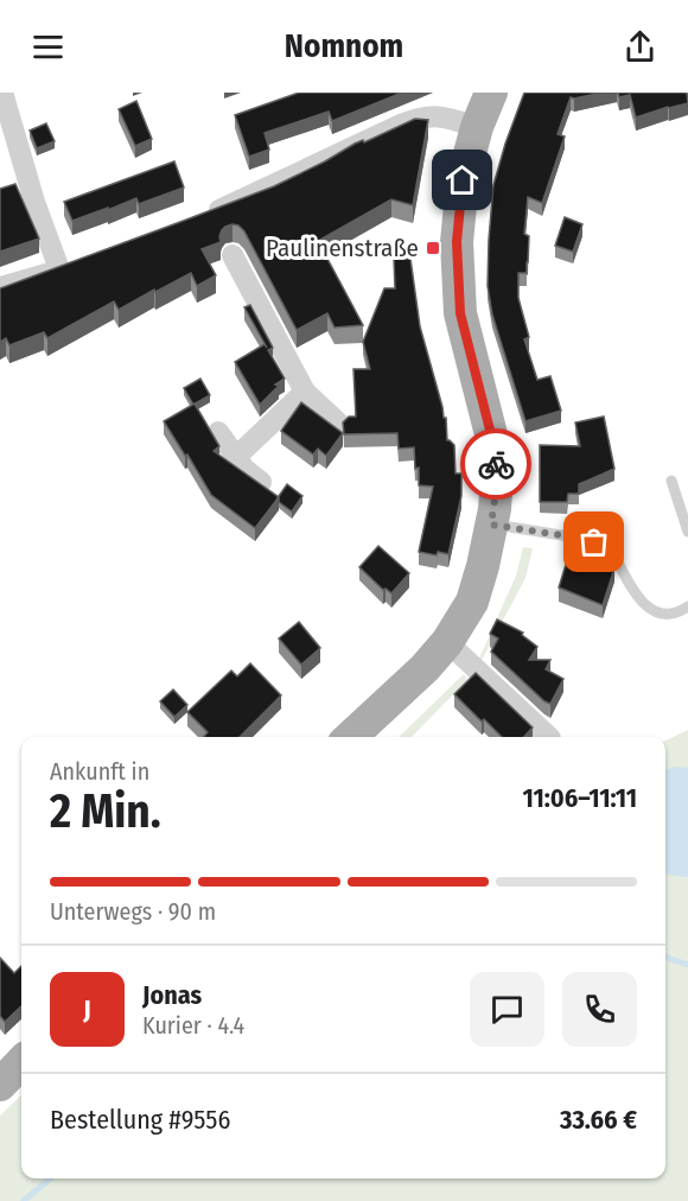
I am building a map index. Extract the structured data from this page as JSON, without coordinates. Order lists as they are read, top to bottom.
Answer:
{
  "places": {
    "transit": ["Paulinenstraße"]
  },
  "page": {
    "header": "Nomnom",
    "heading": ["2 Min.", "Ankunft in", "11:06–11:11"],
    "panel": [
      "Jonas",
      "Kurier · 4.4",
      "Bestellung #9556",
      "33.66 €"
    ],
    "bar": "Unterwegs · 90 m",
    "round": "J"
  }
}
